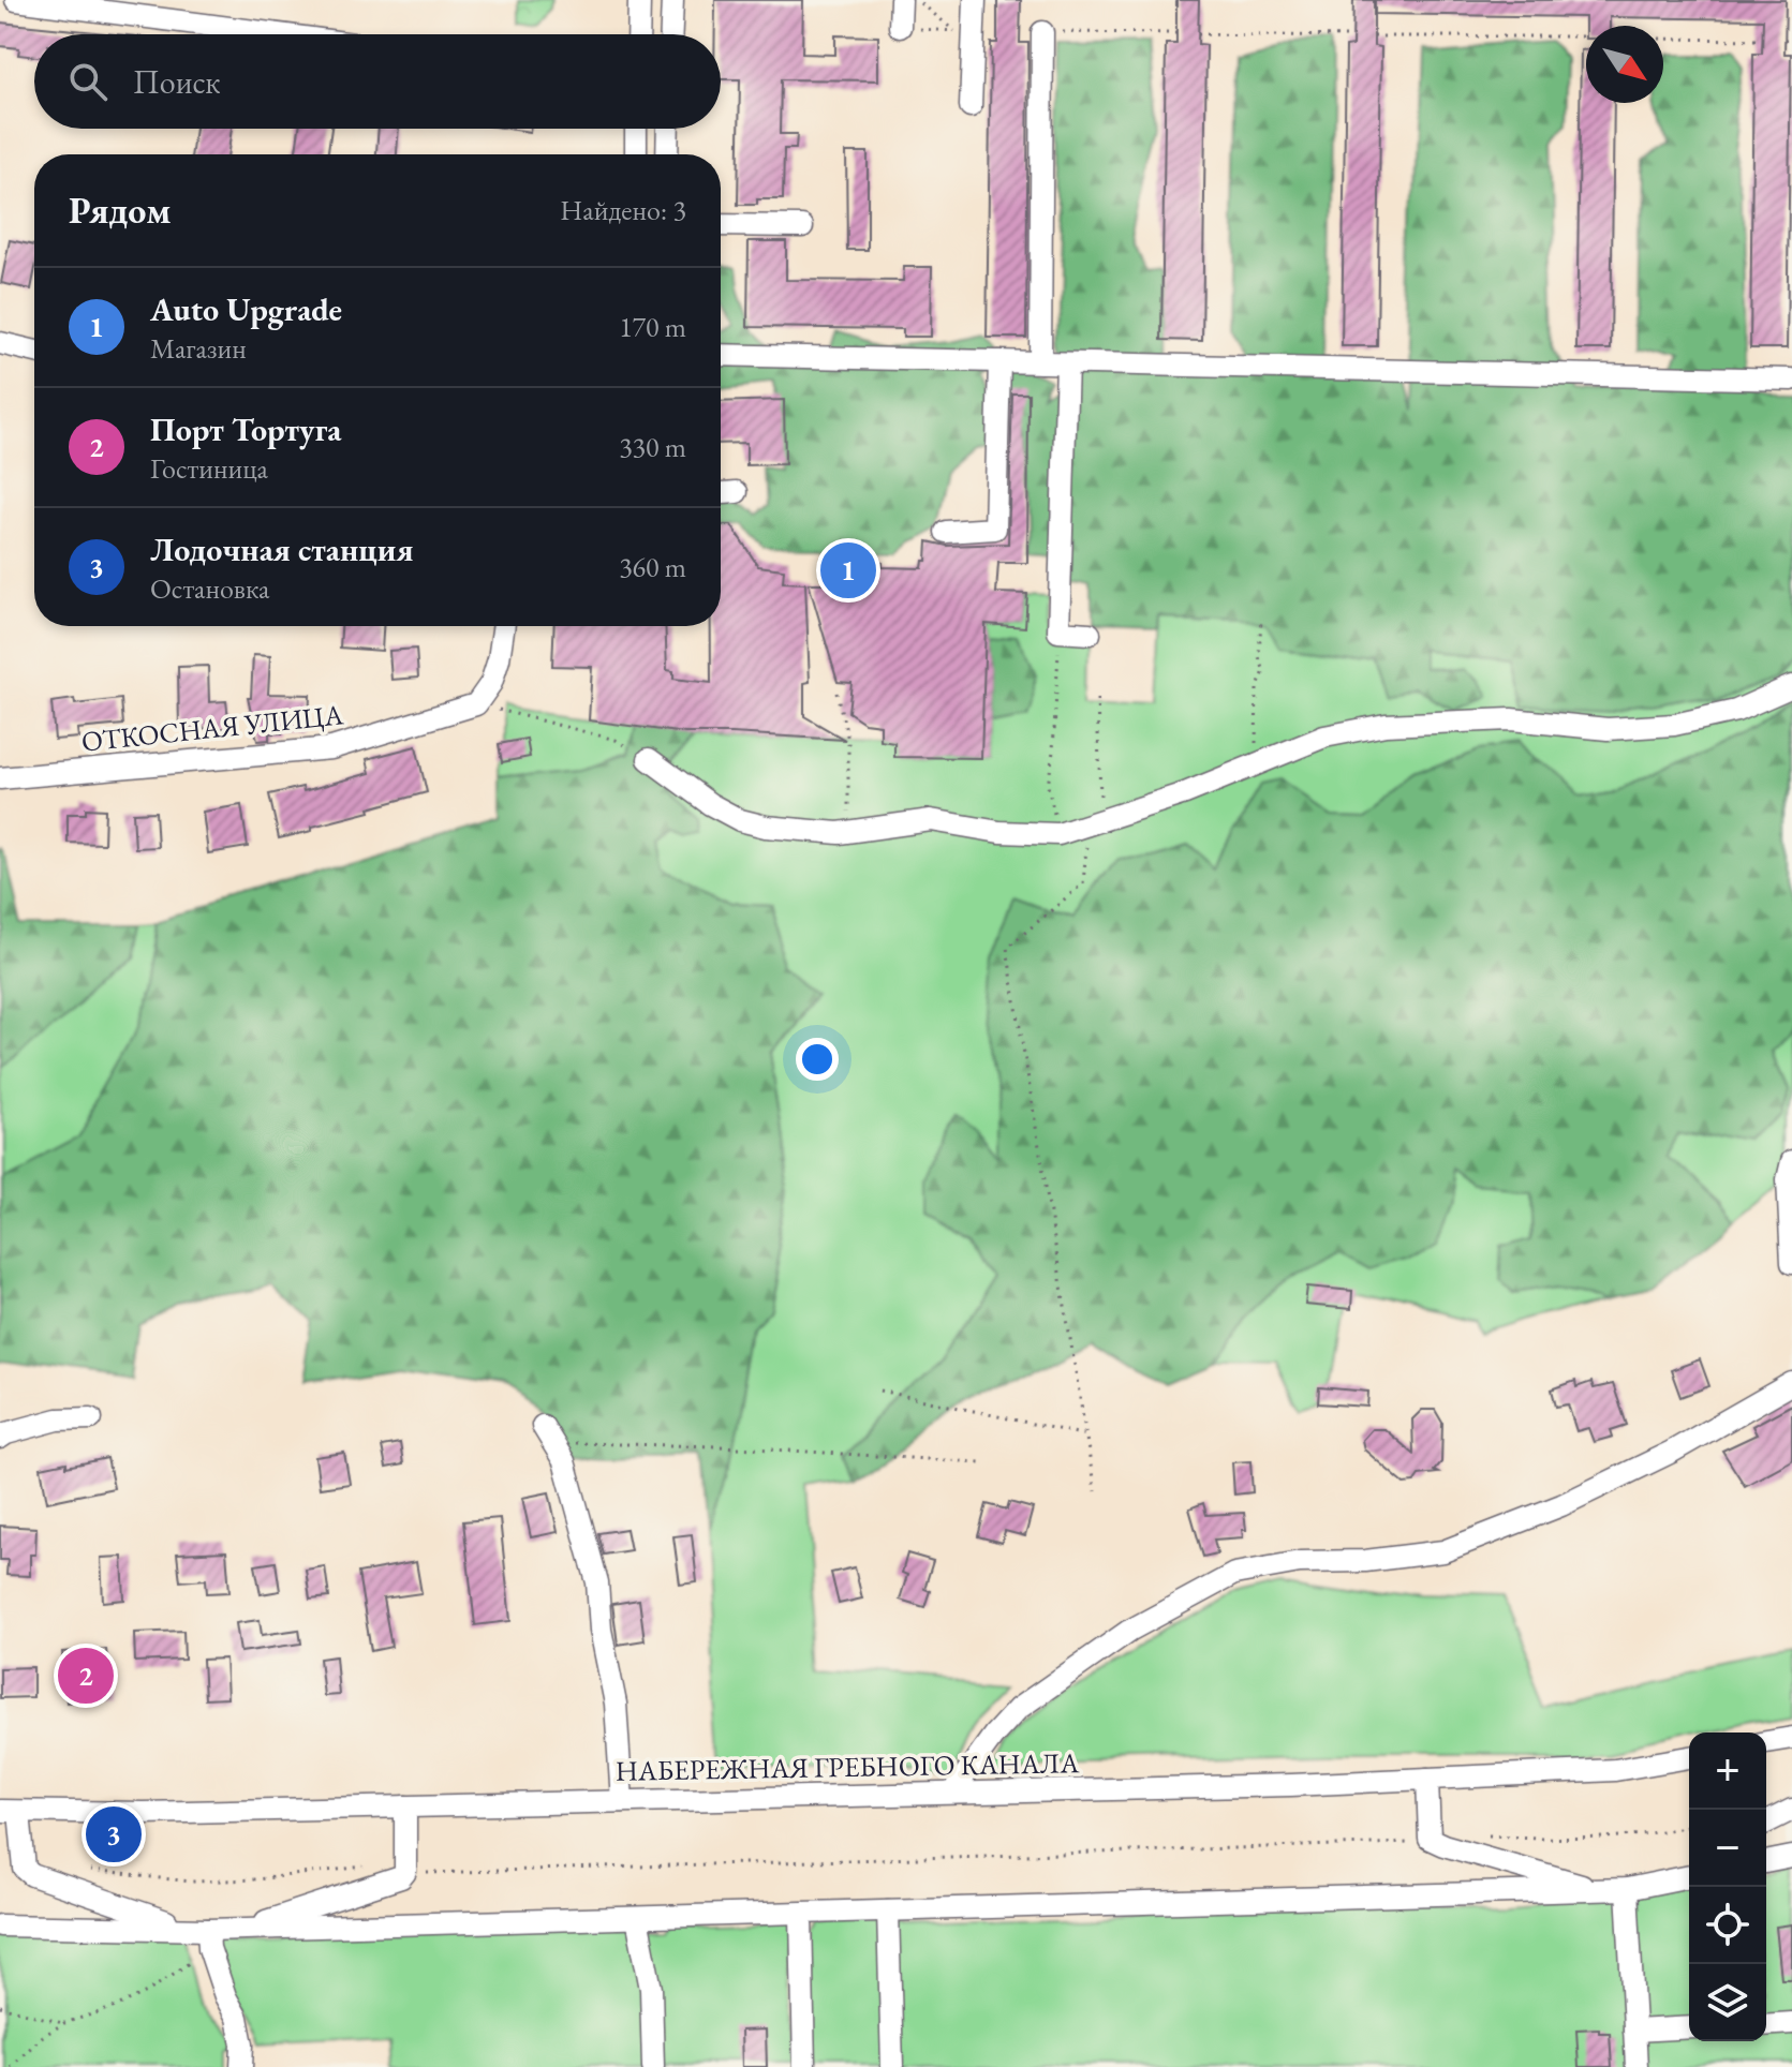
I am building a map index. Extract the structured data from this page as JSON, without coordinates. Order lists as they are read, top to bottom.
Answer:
{
  "streets": {
    "street": ["ОТКОСНАЯ УЛИЦА", "НАБЕРЕЖНАЯ ГРЕБНОГО КАНАЛА"]
  },
  "north": "bottom right",
  "page": {
    "search": "Поиск",
    "heading": ["Рядом", "Найдено: 3"],
    "list": [
      {
        "mark": "1",
        "name": "Auto Upgrade",
        "note": "Магазин",
        "value": "170 m"
      },
      {
        "mark": "2",
        "name": "Порт Тортуга",
        "note": "Гостиница",
        "value": "330 m"
      },
      {
        "mark": "3",
        "name": "Лодочная станция",
        "note": "Остановка",
        "value": "360 m"
      }
    ],
    "pins": ["1", "2", "3"],
    "map_buttons": ["+", "−"]
  }
}
